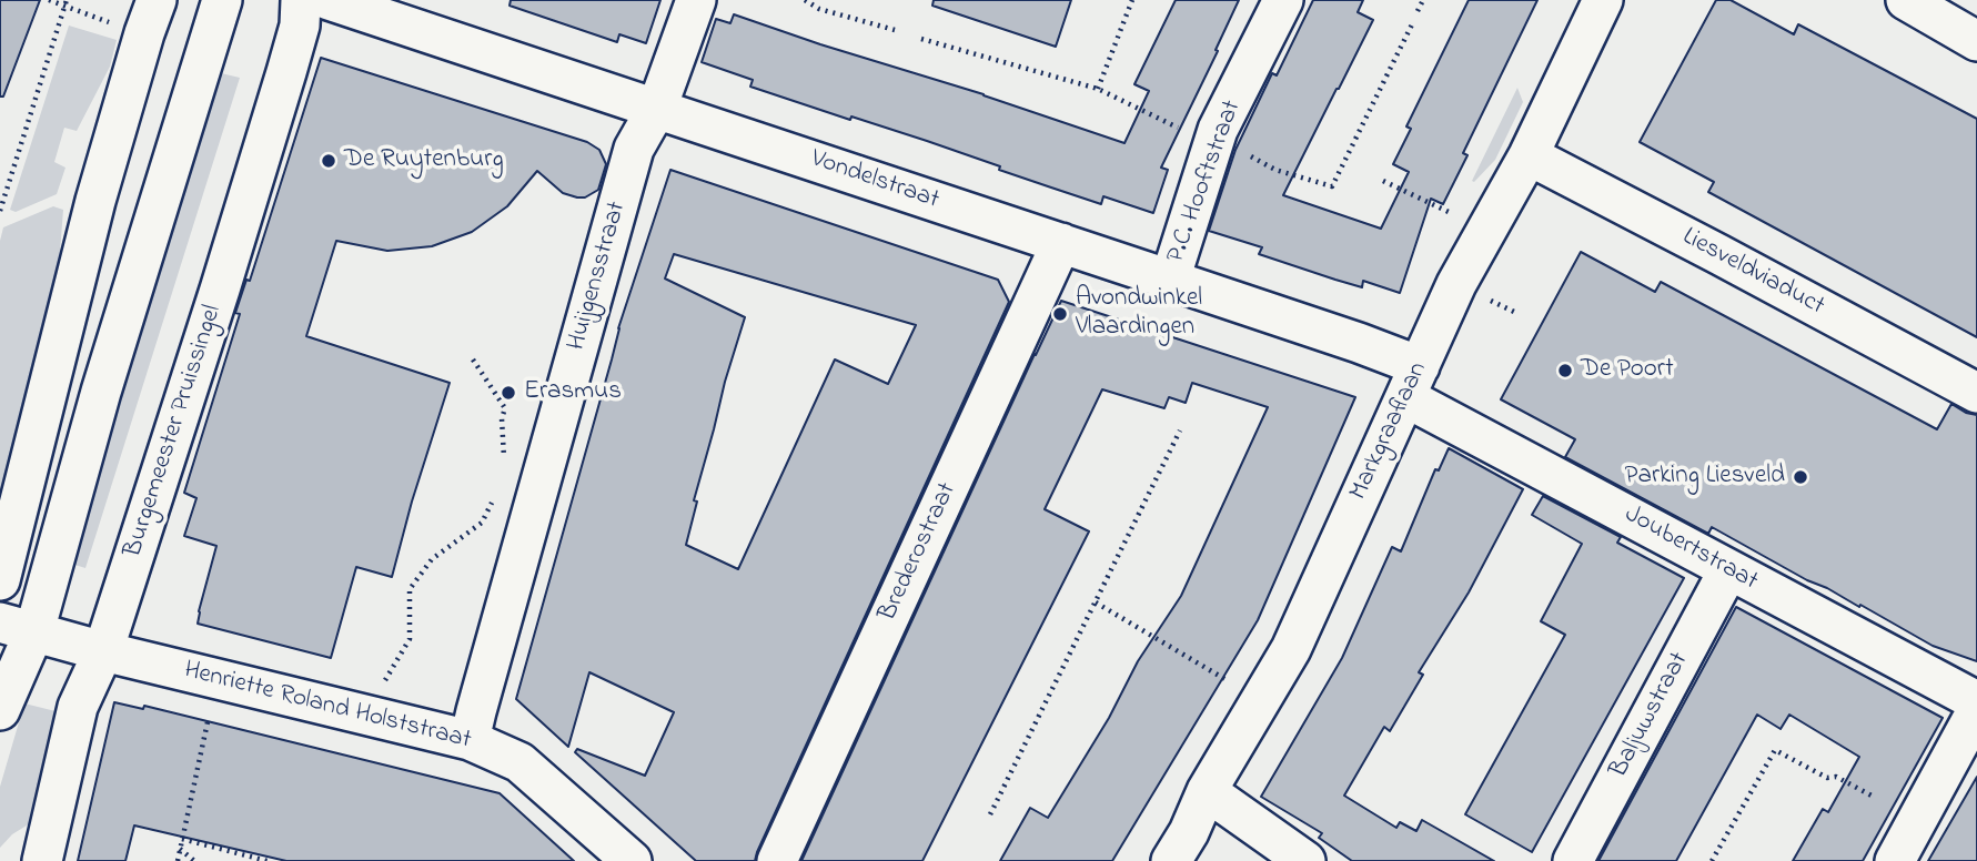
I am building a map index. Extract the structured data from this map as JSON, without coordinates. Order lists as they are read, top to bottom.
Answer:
{
  "streets": {
    "street": [
      "Vondelstraat",
      "P.C. Hooftstraat",
      "Liesveldviaduct",
      "Huijgensstraat",
      "Burgemeester Pruissingel",
      "Markgraaflaan",
      "Joubertstraat",
      "Brederostraat",
      "Henriette Roland Holststraat",
      "Baljuwstraat"
    ]
  },
  "crossings": [
    ["Vondelstraat", "P.C. Hooftstraat"],
    ["Vondelstraat", "Huijgensstraat"],
    ["Vondelstraat", "Markgraaflaan"],
    ["Vondelstraat", "Joubertstraat"],
    ["Vondelstraat", "Brederostraat"],
    ["Liesveldviaduct", "Markgraaflaan"],
    ["Huijgensstraat", "Henriette Roland Holststraat"],
    ["Burgemeester Pruissingel", "Henriette Roland Holststraat"],
    ["Markgraaflaan", "Joubertstraat"],
    ["Joubertstraat", "Baljuwstraat"]
  ],
  "places": [
    "De Ruytenburg",
    "Avondwinkel Vlaardingen",
    "De Poort",
    "Erasmus",
    "Parking Liesveld"
  ]
}
